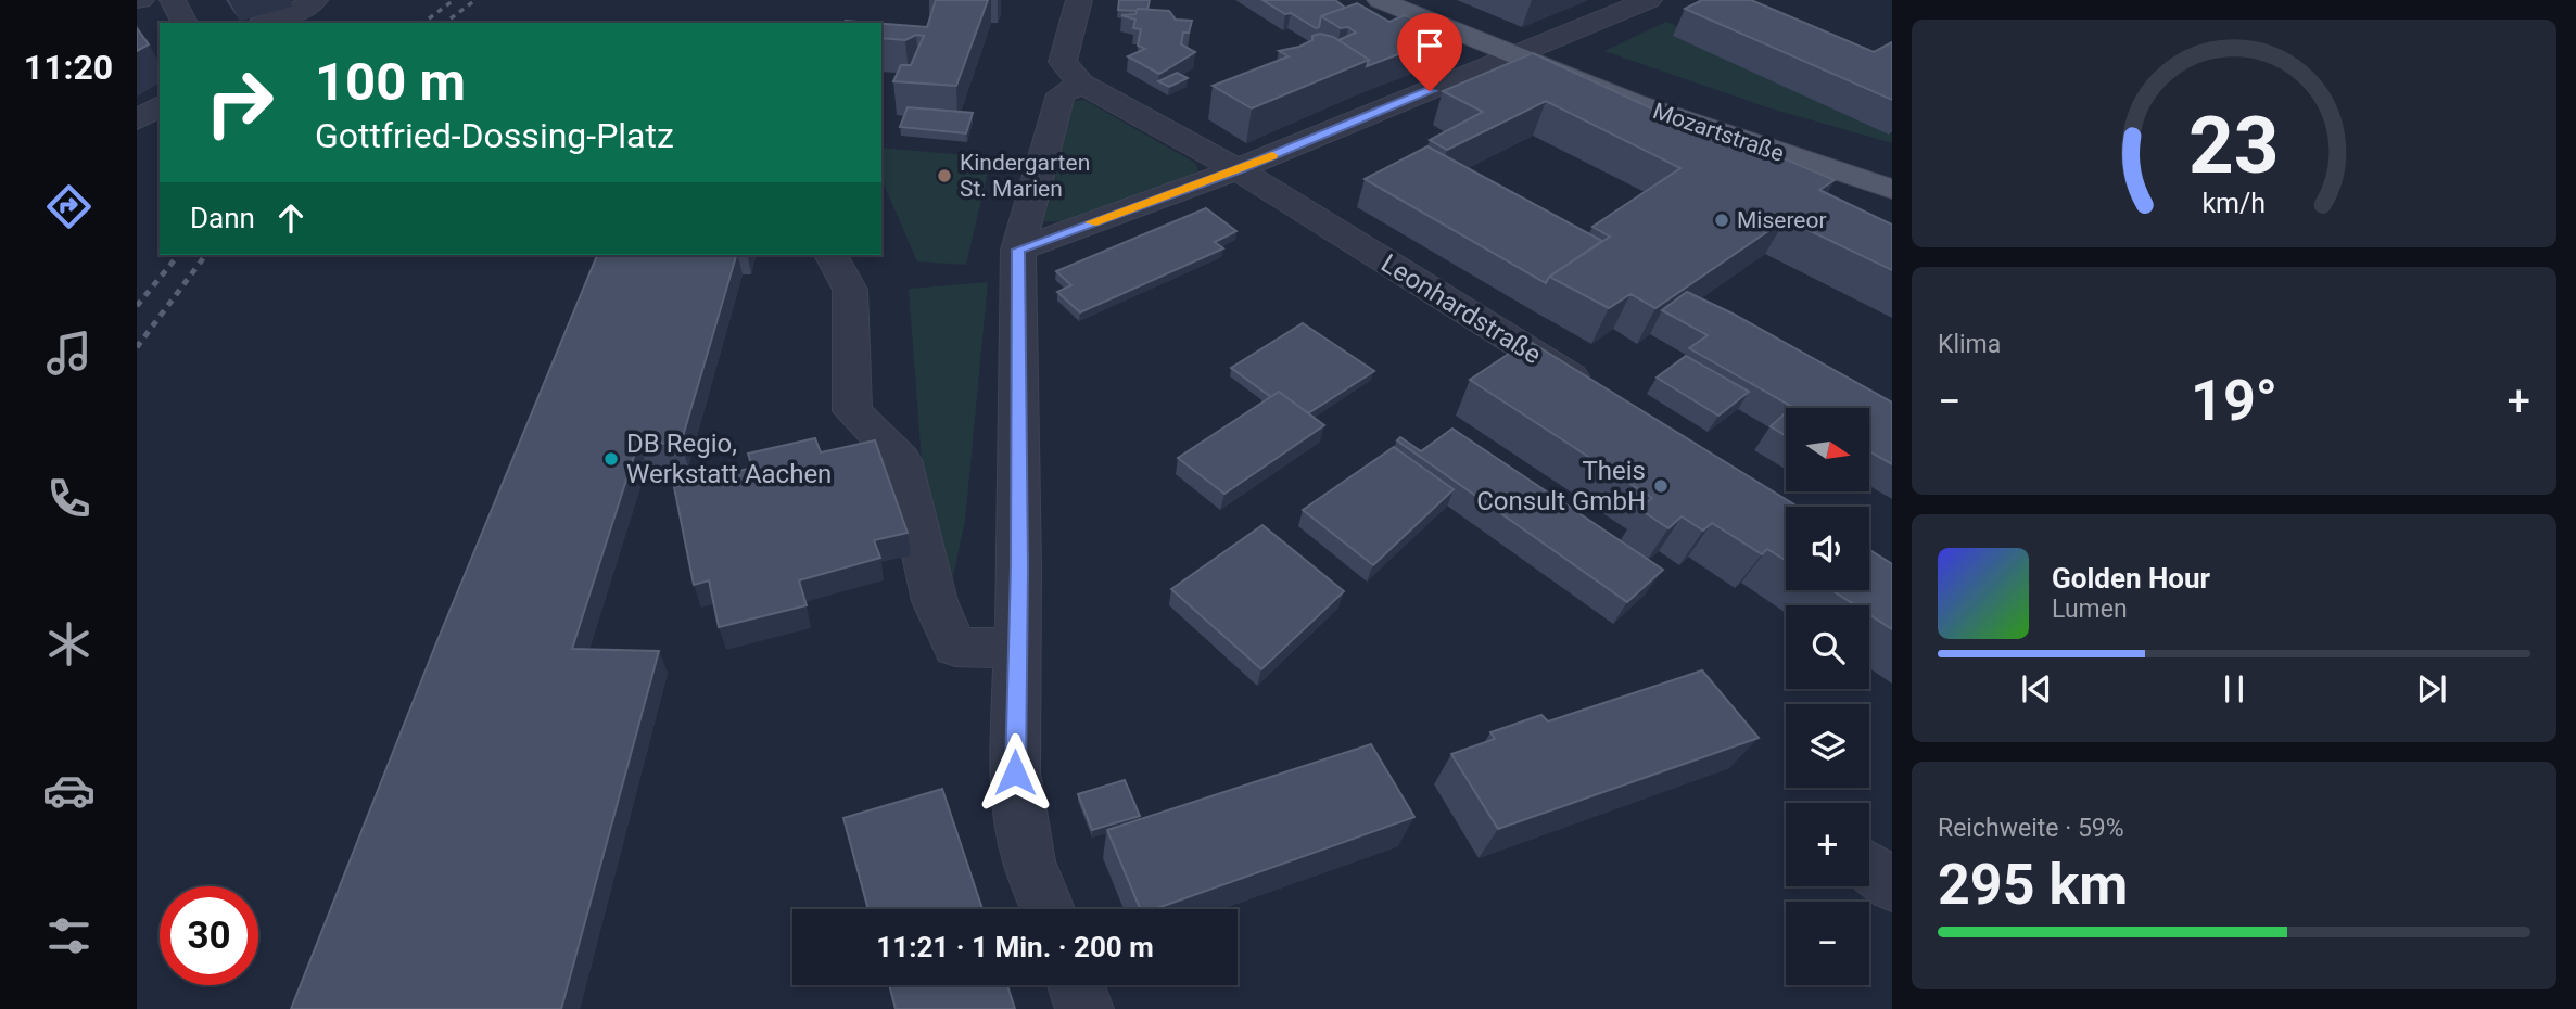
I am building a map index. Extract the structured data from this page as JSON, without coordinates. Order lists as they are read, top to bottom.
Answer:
{
  "streets": {
    "main road": ["Mozartstraße"],
    "street": ["Leonhardstraße"]
  },
  "places": [
    "Kindergarten St. Marien",
    "Misereor",
    "DB Regio, Werkstatt Aachen",
    "Theis Consult GmbH"
  ],
  "north": "right",
  "page": {
    "tabs": "11:20",
    "turn": ["100 m", "Gottfried-Dossing-Platz"],
    "then": "Dann",
    "tile": [
      "Klima",
      ["Reichweite · 59%", "295 km"]
    ],
    "heat": ["−", "19°", "+"],
    "map_buttons": ["+", "−"],
    "song": ["Golden Hour", "Lumen"],
    "limit": "30",
    "trip": "11:21 · 1 Min. · 200 m",
    "gauge": ["23", "km/h"]
  }
}
